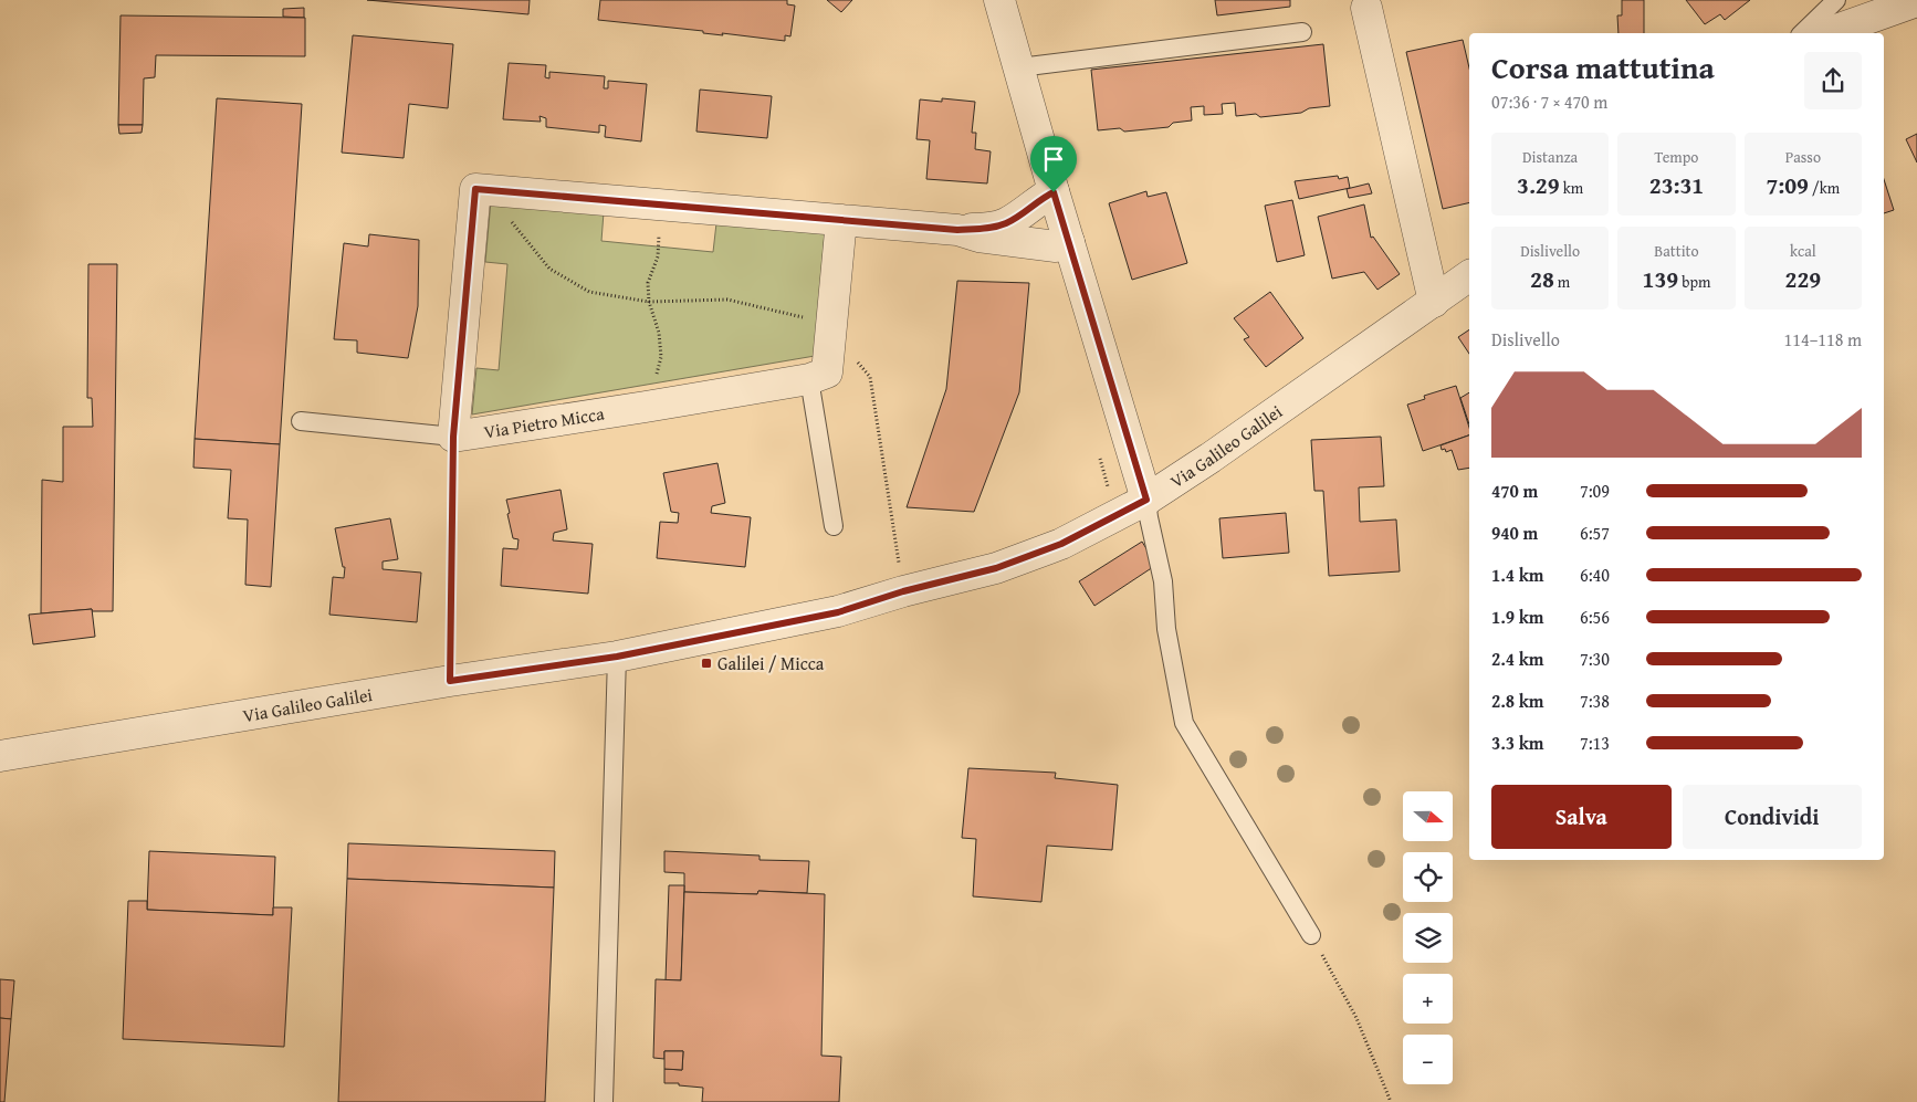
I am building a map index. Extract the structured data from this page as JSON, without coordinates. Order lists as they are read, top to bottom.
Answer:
{
  "streets": {
    "street": ["Via Pietro Micca", "Via Galileo Galilei"]
  },
  "places": {
    "transit": ["Galilei / Micca"]
  },
  "north": "right",
  "page": {
    "heading": ["Corsa mattutina", "07:36 · 7 × 470 m"],
    "stats": [
      ["Distanza", "3.29 km"],
      ["Tempo", "23:31"],
      ["Passo", "7:09 /km"],
      ["Dislivello", "28 m"],
      ["Battito", "139 bpm"],
      ["kcal", "229"]
    ],
    "chart": ["Dislivello", "114–118 m"],
    "list": [
      {
        "name": "470 m",
        "note": "7:09"
      },
      {
        "name": "940 m",
        "note": "6:57"
      },
      {
        "name": "1.4 km",
        "note": "6:40"
      },
      {
        "name": "1.9 km",
        "note": "6:56"
      },
      {
        "name": "2.4 km",
        "note": "7:30"
      },
      {
        "name": "2.8 km",
        "note": "7:38"
      },
      {
        "name": "3.3 km",
        "note": "7:13"
      }
    ],
    "buttons": ["Salva", "Condividi"],
    "map_buttons": ["+", "−"]
  }
}
